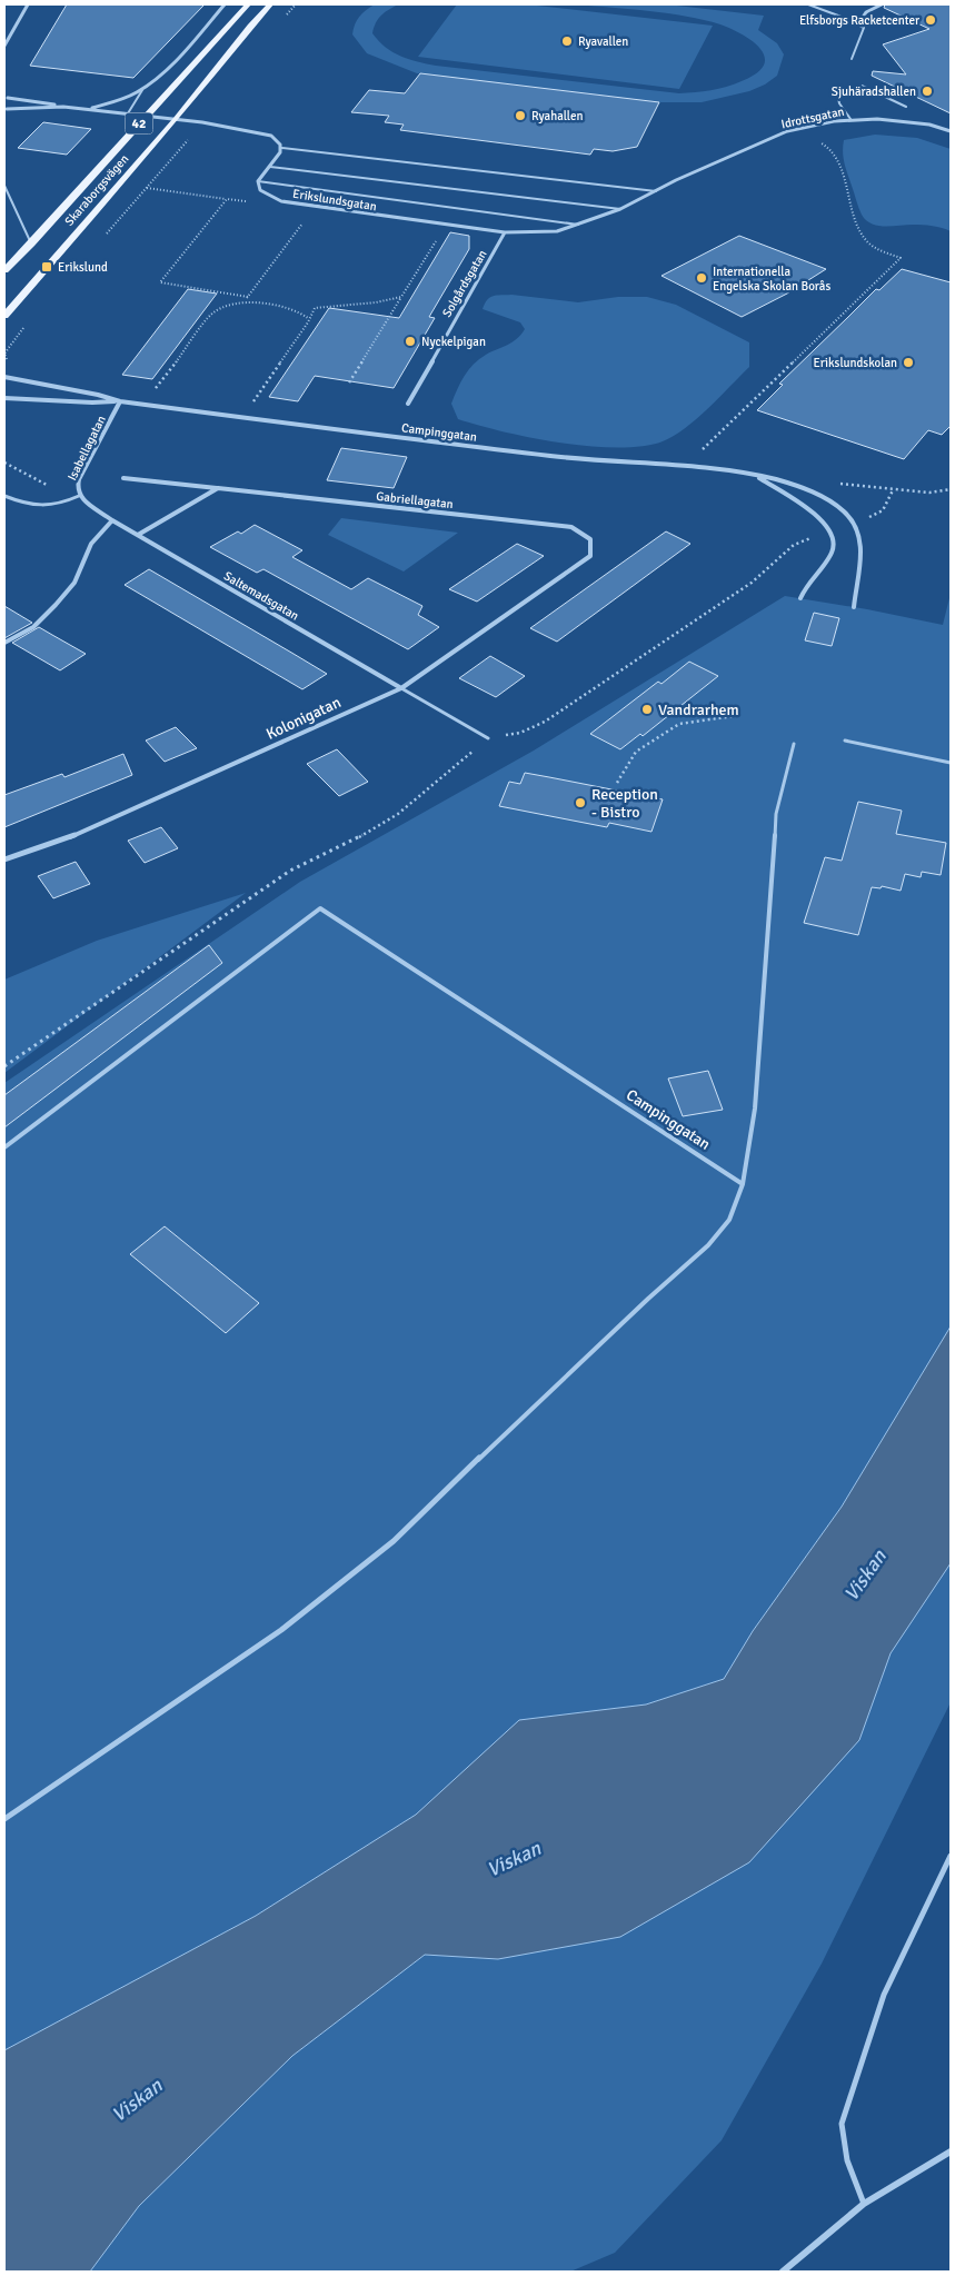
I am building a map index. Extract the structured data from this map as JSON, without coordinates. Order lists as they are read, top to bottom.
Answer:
{
  "streets": {
    "main road": ["42", "Skaraborgsvägen"],
    "street": [
      "Idrottsgatan",
      "Erikslundsgatan",
      "Solgårdsgatan",
      "Campinggatan",
      "Isabellagatan",
      "Gabriellagatan",
      "Saltemadsgatan",
      "Kolonigatan"
    ]
  },
  "crossings": [
    ["Idrottsgatan", "Erikslundsgatan"],
    ["Erikslundsgatan", "Solgårdsgatan"],
    ["Campinggatan", "Isabellagatan"],
    ["Isabellagatan", "Saltemadsgatan"],
    ["Gabriellagatan", "Kolonigatan"],
    ["Saltemadsgatan", "Kolonigatan"]
  ],
  "water": ["Viskan"],
  "places": {
    "other": [
      "Elfsborgs Racketcenter",
      "Ryavallen",
      "Sjuhäradshallen",
      "Ryahallen",
      "Internationella Engelska Skolan Borås",
      "Nyckelpigan",
      "Erikslundskolan",
      "Vandrarhem",
      "Reception - Bistro"
    ],
    "transit": ["Erikslund"]
  }
}
